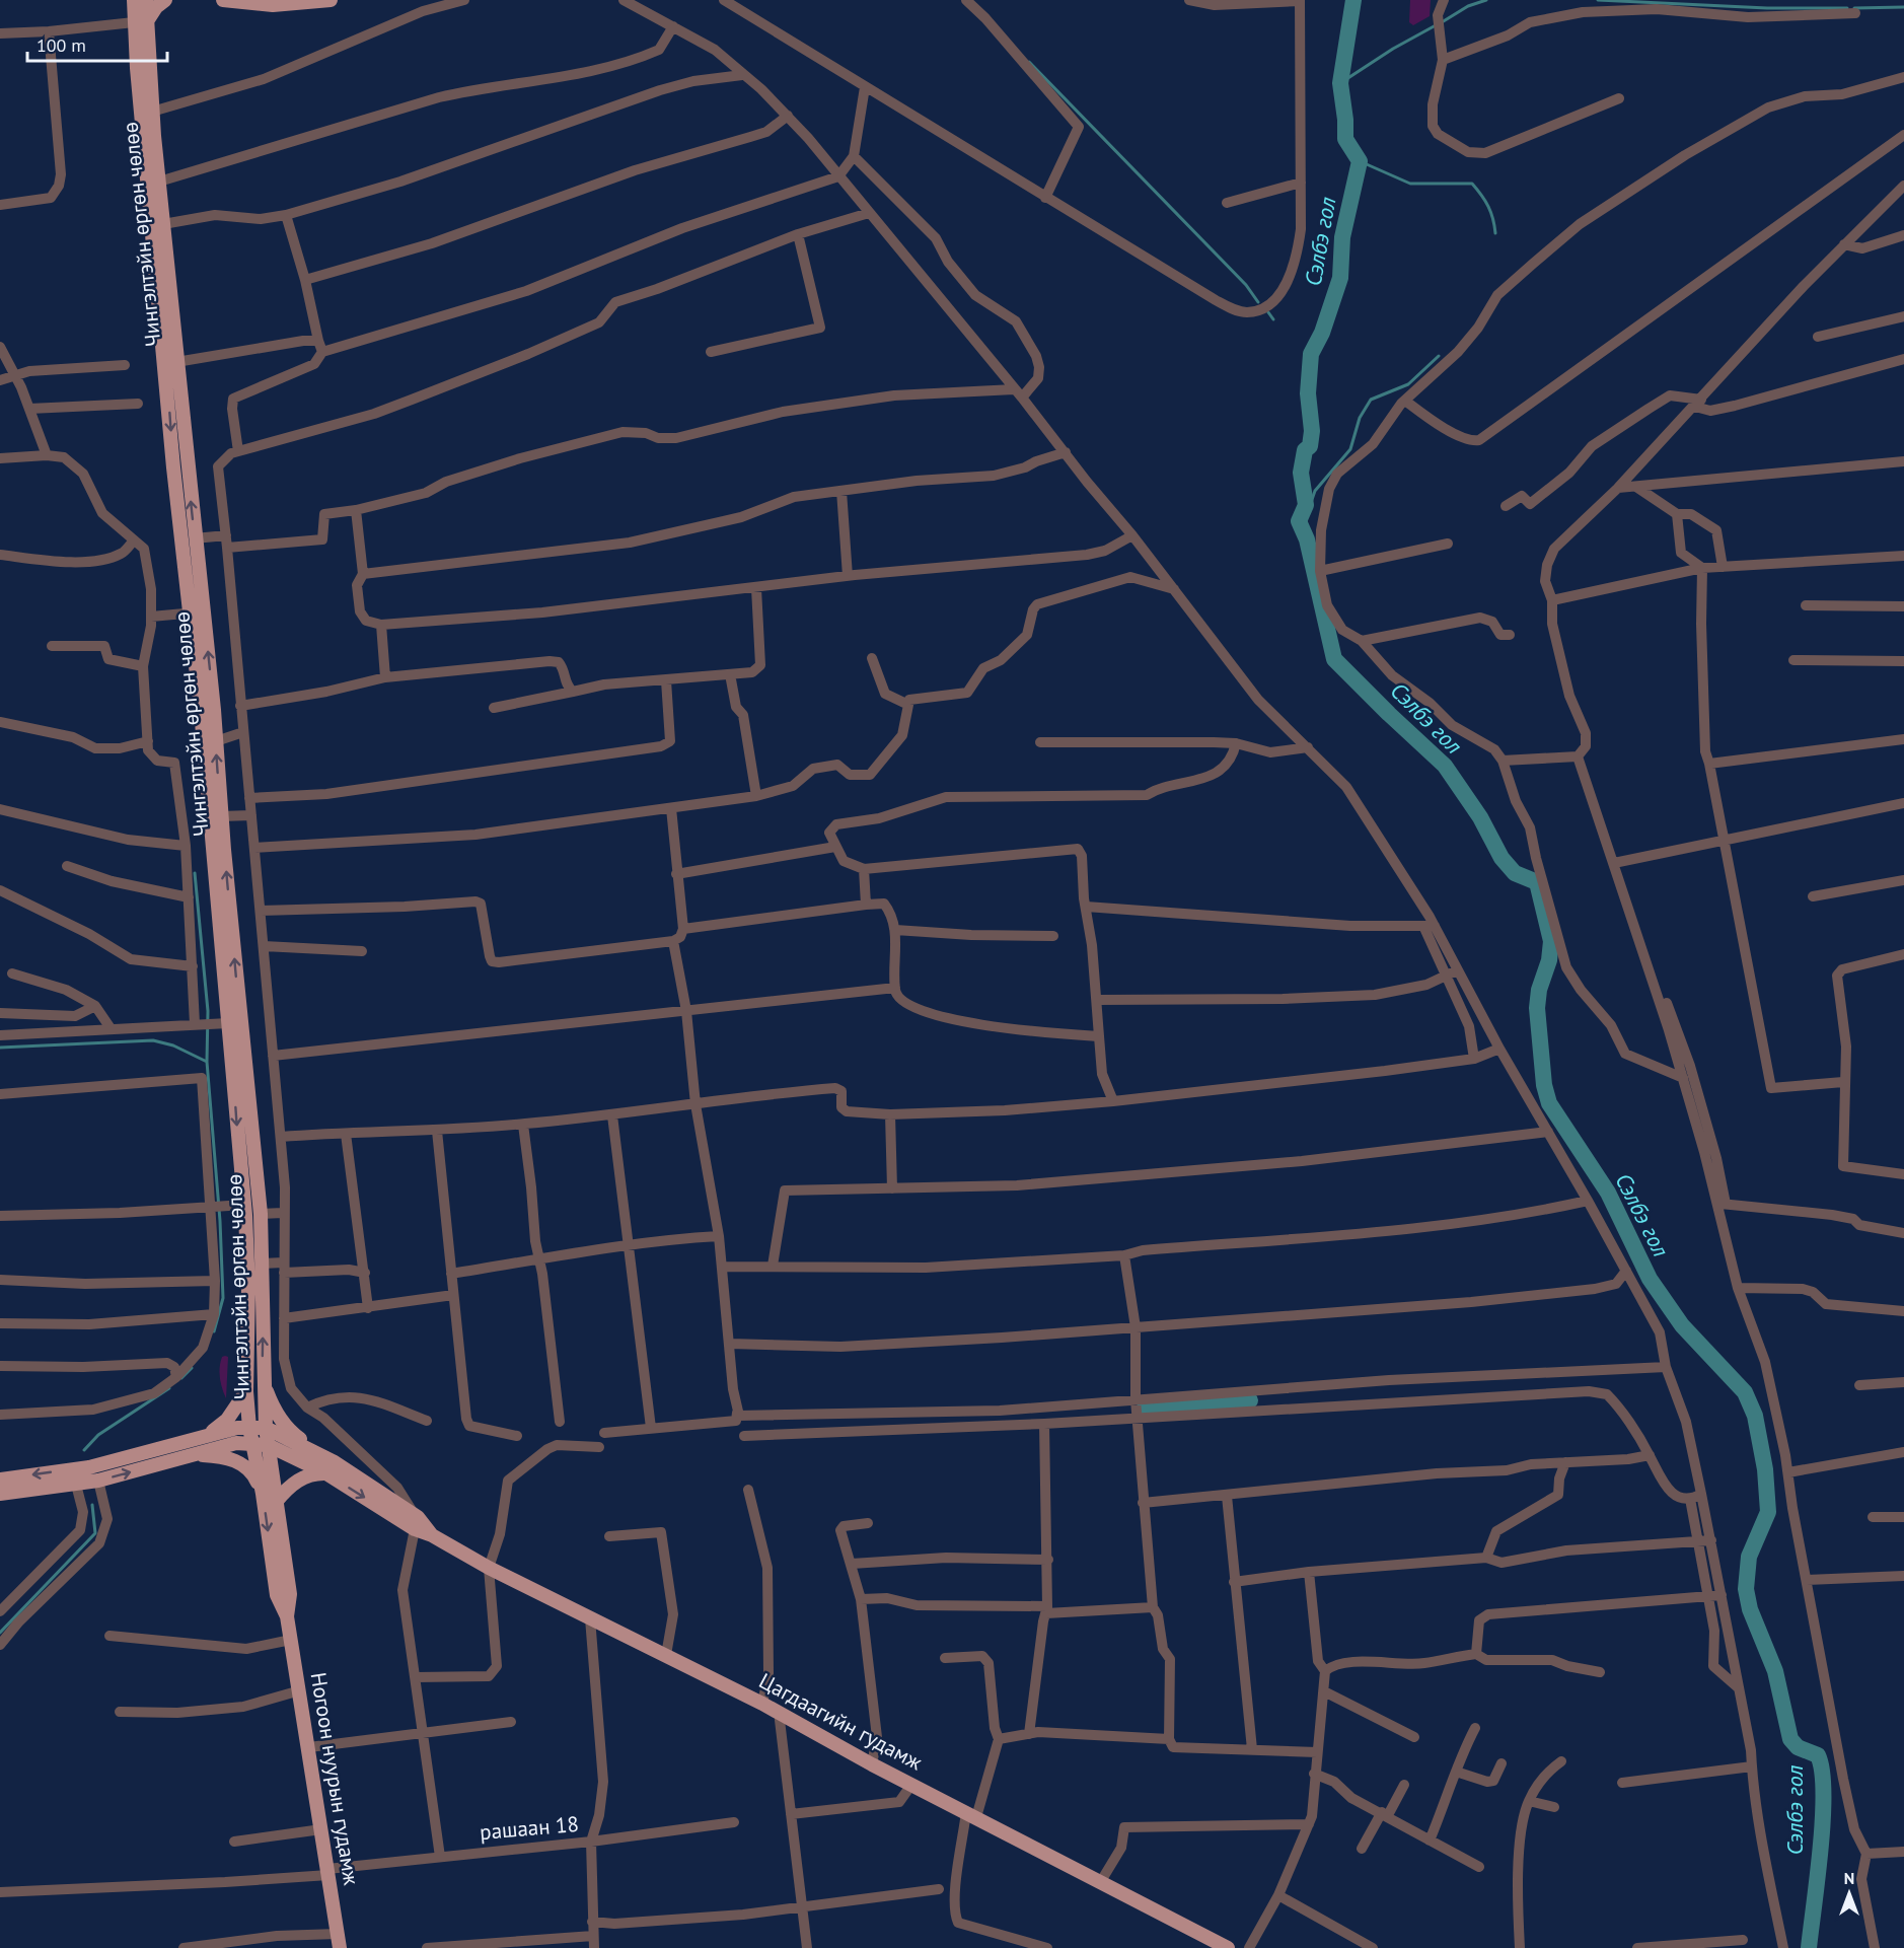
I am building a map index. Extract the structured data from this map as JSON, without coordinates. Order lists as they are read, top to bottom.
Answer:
{
  "streets": {
    "main road": ["Чингэлтэйн өргөн чөлөө", "Цагдаагийн гудамж", "Ногоон нуурын гудамж"],
    "street": ["рашаан 18"]
  },
  "crossings": [
    ["Чингэлтэйн өргөн чөлөө", "Цагдаагийн гудамж"],
    ["Чингэлтэйн өргөн чөлөө", "Ногоон нуурын гудамж"],
    ["Цагдаагийн гудамж", "Ногоон нуурын гудамж"],
    ["Ногоон нуурын гудамж", "рашаан 18"]
  ],
  "water": ["Сэлбэ гол"],
  "scale_bar": "100 m",
  "north": "top"
}
